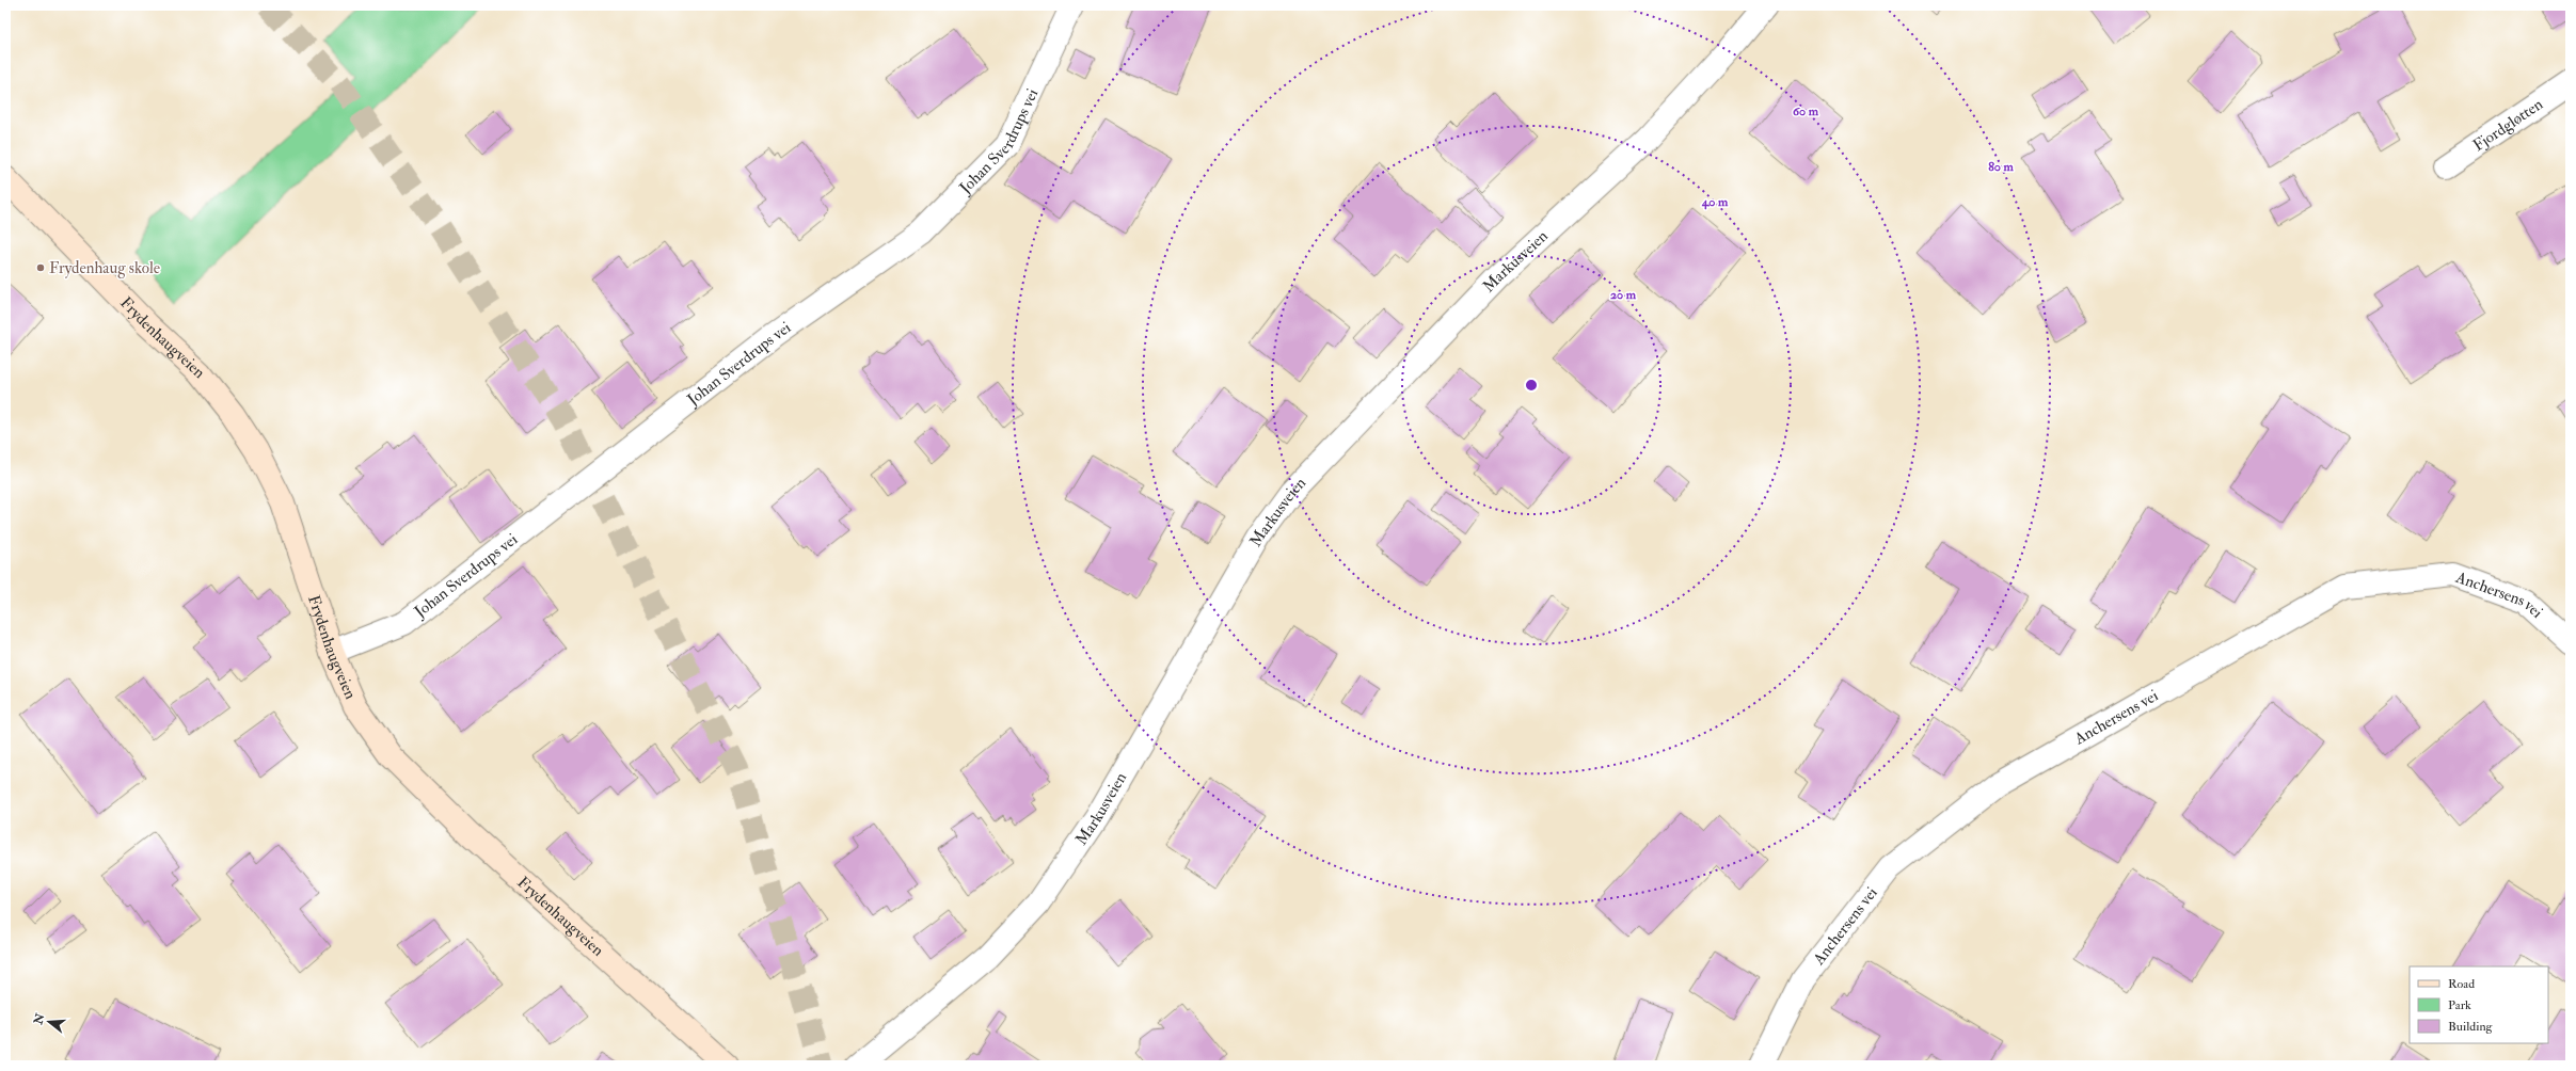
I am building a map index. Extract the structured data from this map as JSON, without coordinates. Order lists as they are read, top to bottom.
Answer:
{
  "streets": {
    "main road": ["Frydenhaugveien"],
    "street": [
      "Fjordgløtten",
      "Johan Sverdrups vei",
      "Markusveien",
      "Anchersens vei"
    ]
  },
  "crossings": [
    ["Johan Sverdrups vei", "Frydenhaugveien"]
  ],
  "places": ["Frydenhaug skole"],
  "legend": ["Road", "Park", "Building"],
  "north": "left",
  "rings": [
    "60 m",
    "80 m",
    "40 m",
    "20 m"
  ]
}
